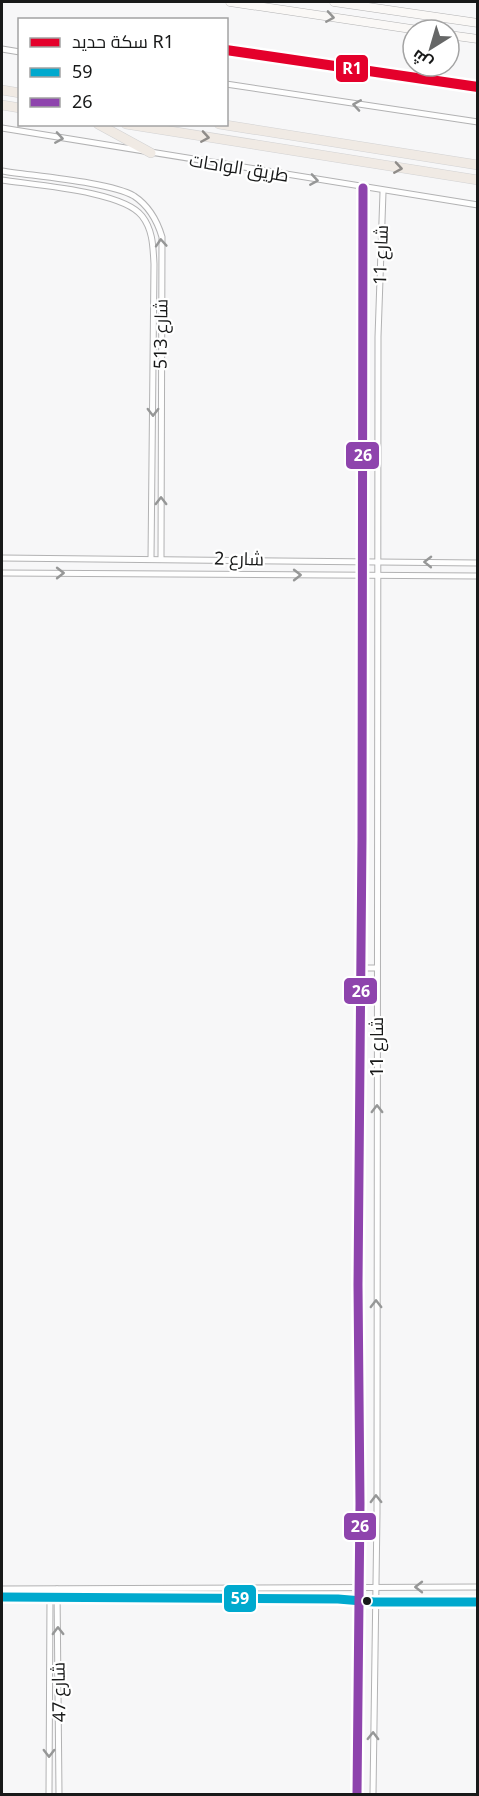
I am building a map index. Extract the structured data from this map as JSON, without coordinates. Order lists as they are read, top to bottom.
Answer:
{
  "streets": {
    "highway": ["طريق الواحات"],
    "street": [
      "شارع 11",
      "شارع 513",
      "شارع 2",
      "شارع 47"
    ]
  },
  "crossings": [
    ["طريق الواحات", "شارع 11"],
    ["شارع 11", "شارع 2"],
    ["شارع 513", "شارع 2"]
  ],
  "lines": ["rail line R1", "transit line 26", "transit line 59"],
  "legend": ["سكة حديد R1", "59", "26"],
  "north": "bottom left"
}
